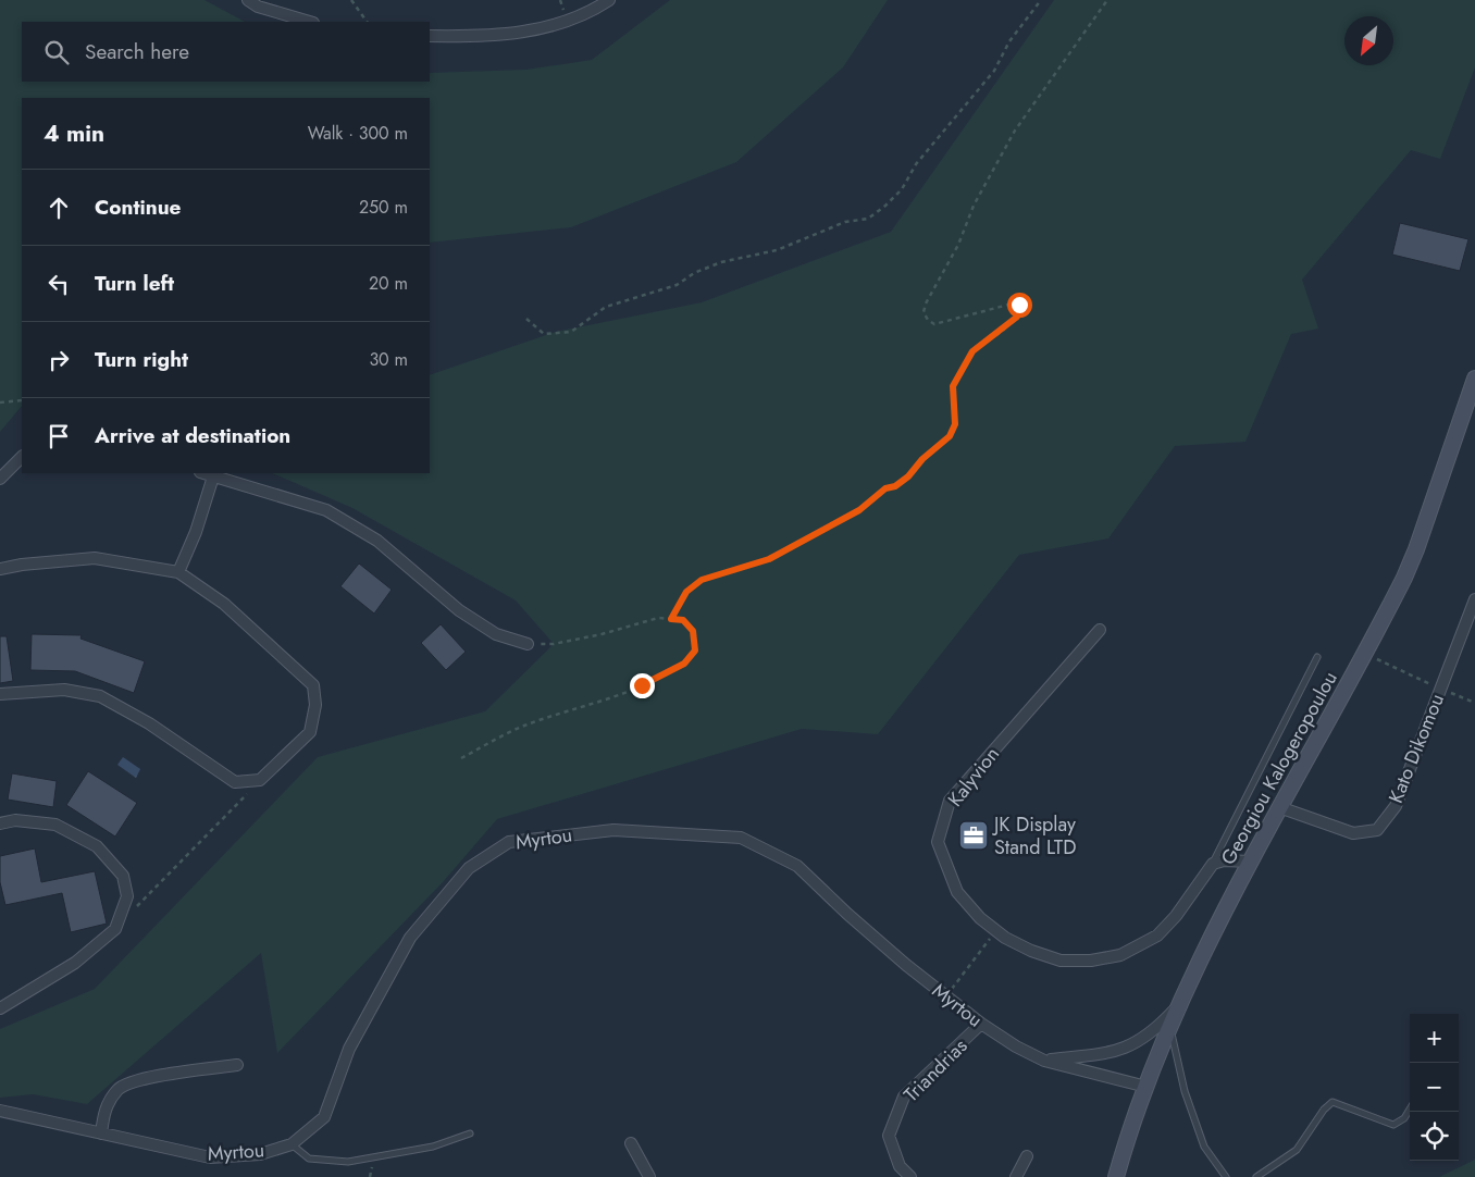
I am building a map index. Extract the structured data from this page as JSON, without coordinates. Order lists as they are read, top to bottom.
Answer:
{
  "streets": {
    "street": [
      "Kato Dikomou",
      "Georgiou Kalogeropoulou",
      "Kalyvion",
      "Myrtou",
      "Triandrias"
    ]
  },
  "crossings": [
    ["Kato Dikomou", "Georgiou Kalogeropoulou"],
    ["Georgiou Kalogeropoulou", "Myrtou"],
    ["Myrtou", "Triandrias"]
  ],
  "places": {
    "office": ["JK Display Stand LTD"]
  },
  "north": "bottom left",
  "page": {
    "search": "Search here",
    "heading": ["4 min", "Walk · 300 m"],
    "list": [
      ["Continue", "250 m"],
      ["Turn left", "20 m"],
      ["Turn right", "30 m"],
      "Arrive at destination"
    ],
    "map_buttons": ["+", "−"]
  }
}
